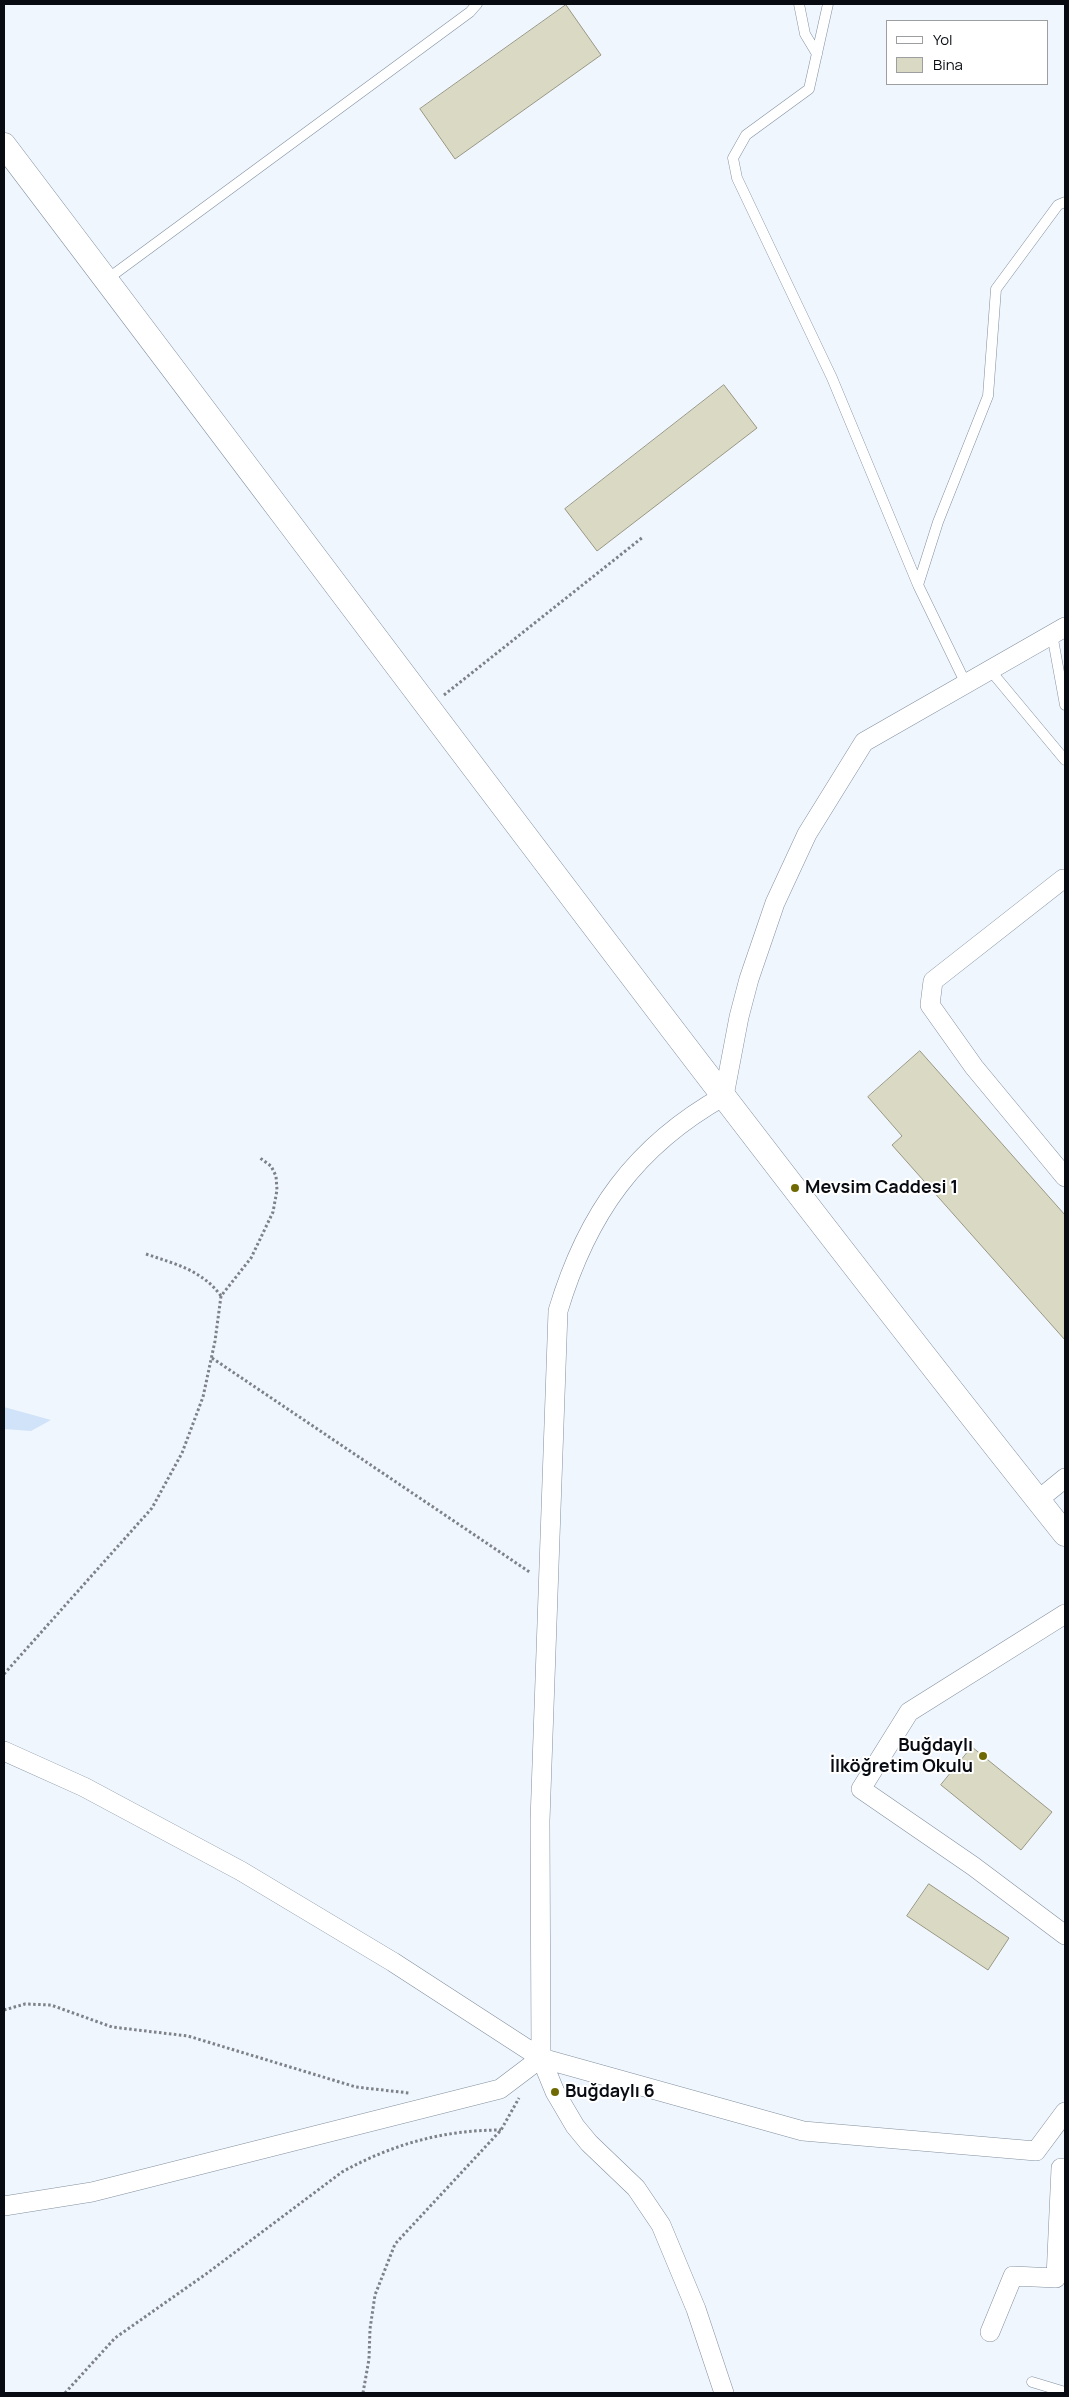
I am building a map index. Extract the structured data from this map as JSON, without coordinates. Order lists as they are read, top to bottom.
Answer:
{
  "places": ["Mevsim Caddesi 1", "Buğdaylı İlköğretim Okulu", "Buğdaylı 6"],
  "legend": ["Yol", "Bina"]
}
